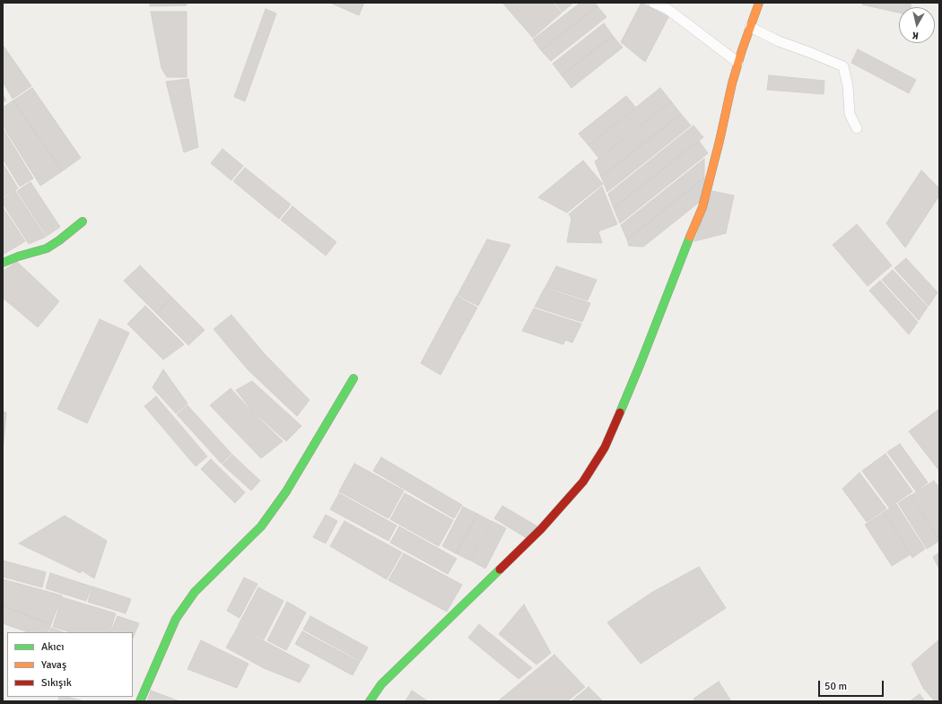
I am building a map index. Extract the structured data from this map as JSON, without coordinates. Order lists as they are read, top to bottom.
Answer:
{
  "legend": ["Akıcı", "Yavaş", "Sıkışık"],
  "scale_bar": "50 m",
  "north": "bottom"
}
